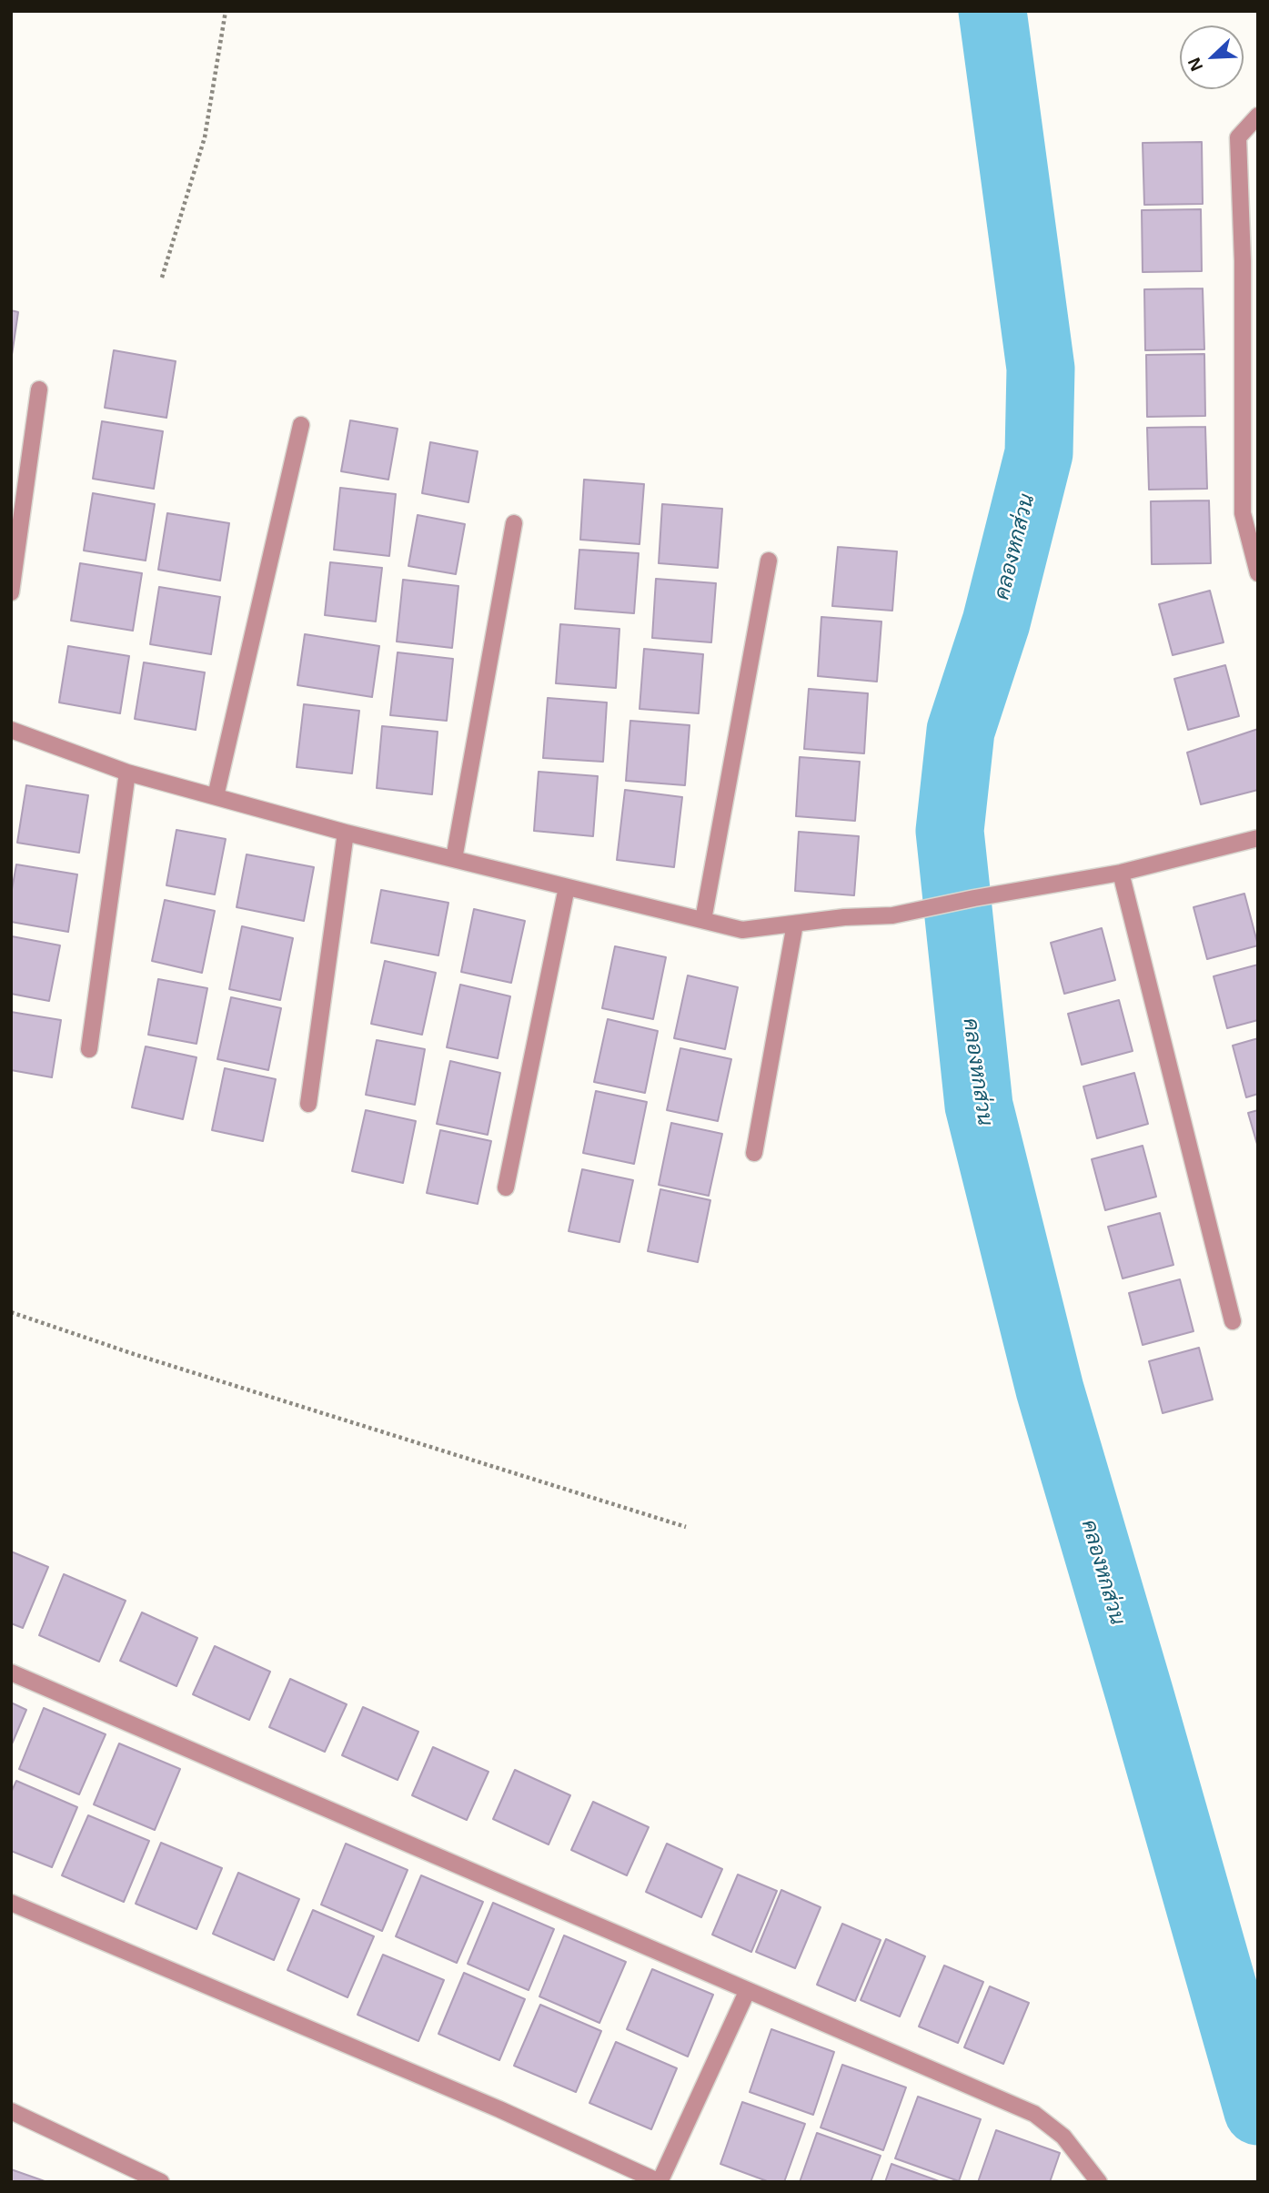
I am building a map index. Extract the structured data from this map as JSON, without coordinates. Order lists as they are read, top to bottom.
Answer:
{
  "water": ["คลองหกส่วน"],
  "north": "bottom left"
}
